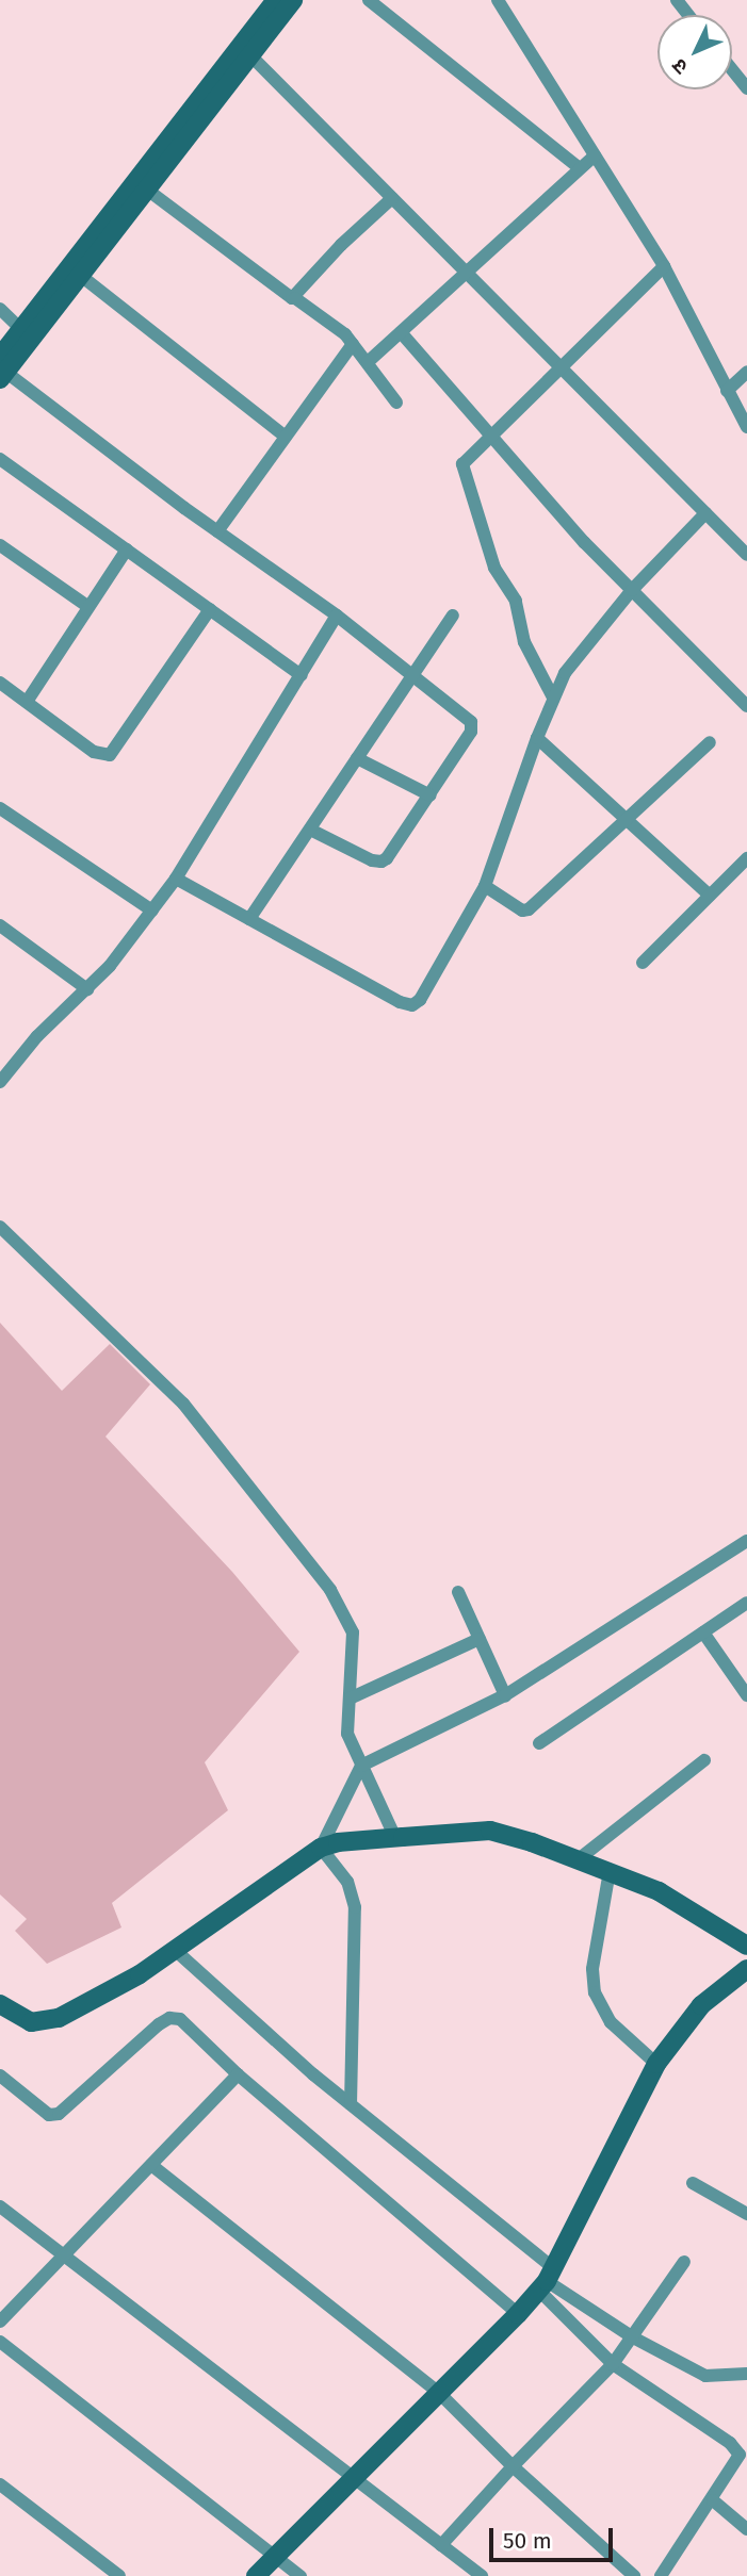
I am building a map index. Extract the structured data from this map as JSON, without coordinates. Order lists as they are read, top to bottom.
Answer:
{
  "scale_bar": "50 m",
  "north": "bottom left"
}
